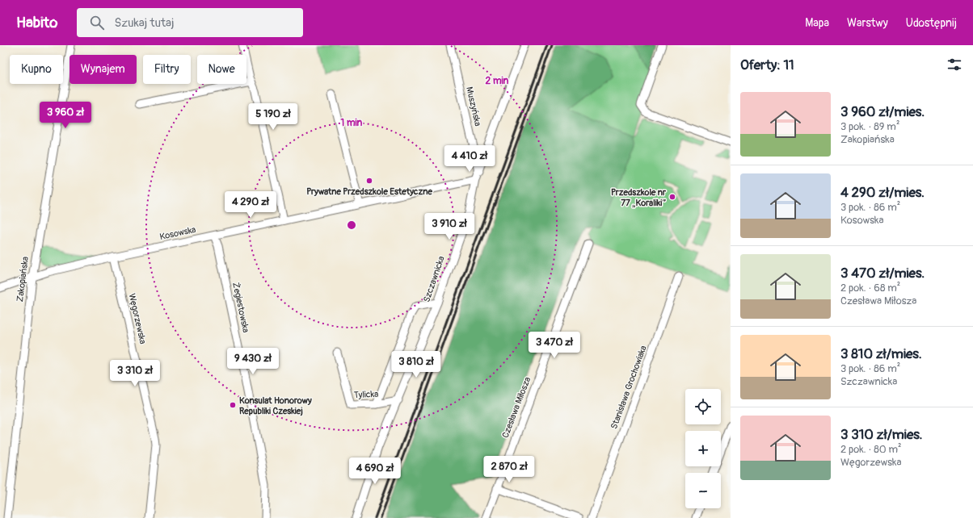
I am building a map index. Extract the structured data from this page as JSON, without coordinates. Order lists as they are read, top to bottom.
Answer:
{
  "streets": {
    "street": [
      "Muszyńska",
      "Kosowska",
      "Zakopiańska",
      "Szczawnicka",
      "Żegiestowska",
      "Węgorzewska",
      "Stanisława Grochowiaka",
      "Tylicka",
      "Czesława Miłosza"
    ]
  },
  "crossings": [
    ["Muszyńska", "Szczawnicka"],
    ["Kosowska", "Zakopiańska"],
    ["Kosowska", "Szczawnicka"],
    ["Kosowska", "Żegiestowska"],
    ["Kosowska", "Węgorzewska"],
    ["Szczawnicka", "Tylicka"]
  ],
  "places": ["Prywatne Przedszkole Estetyczne", "Przedszkole nr 77 „Koraliki”", "Konsulat Honorowy Republiki Czeskiej"],
  "page": {
    "header": "Habito",
    "search": "Szukaj tutaj",
    "nav": ["Mapa", "Warstwy", "Udostępnij"],
    "heading": "Oferty: 11",
    "chip": [
      "Kupno",
      "Wynajem",
      "Filtry",
      "Nowe"
    ],
    "list": [
      {
        "name": "3 960 zł/mies.",
        "note": "3 pok. · 89 m² · Zakopiańska"
      },
      {
        "name": "4 290 zł/mies.",
        "note": "3 pok. · 86 m² · Kosowska"
      },
      {
        "name": "3 470 zł/mies.",
        "note": "2 pok. · 68 m² · Czesława Miłosza"
      },
      {
        "name": "3 810 zł/mies.",
        "note": "3 pok. · 86 m² · Szczawnicka"
      },
      {
        "name": "3 310 zł/mies.",
        "note": "2 pok. · 80 m² · Węgorzewska"
      }
    ],
    "price": [
      "3 960 zł",
      "5 190 zł",
      "4 410 zł",
      "4 290 zł",
      "3 910 zł",
      "3 470 zł",
      "9 430 zł",
      "3 810 zł",
      "3 310 zł",
      "2 870 zł",
      "4 690 zł"
    ],
    "map_buttons": ["+", "−"]
  },
  "rings": ["2 min", "1 min"]
}
